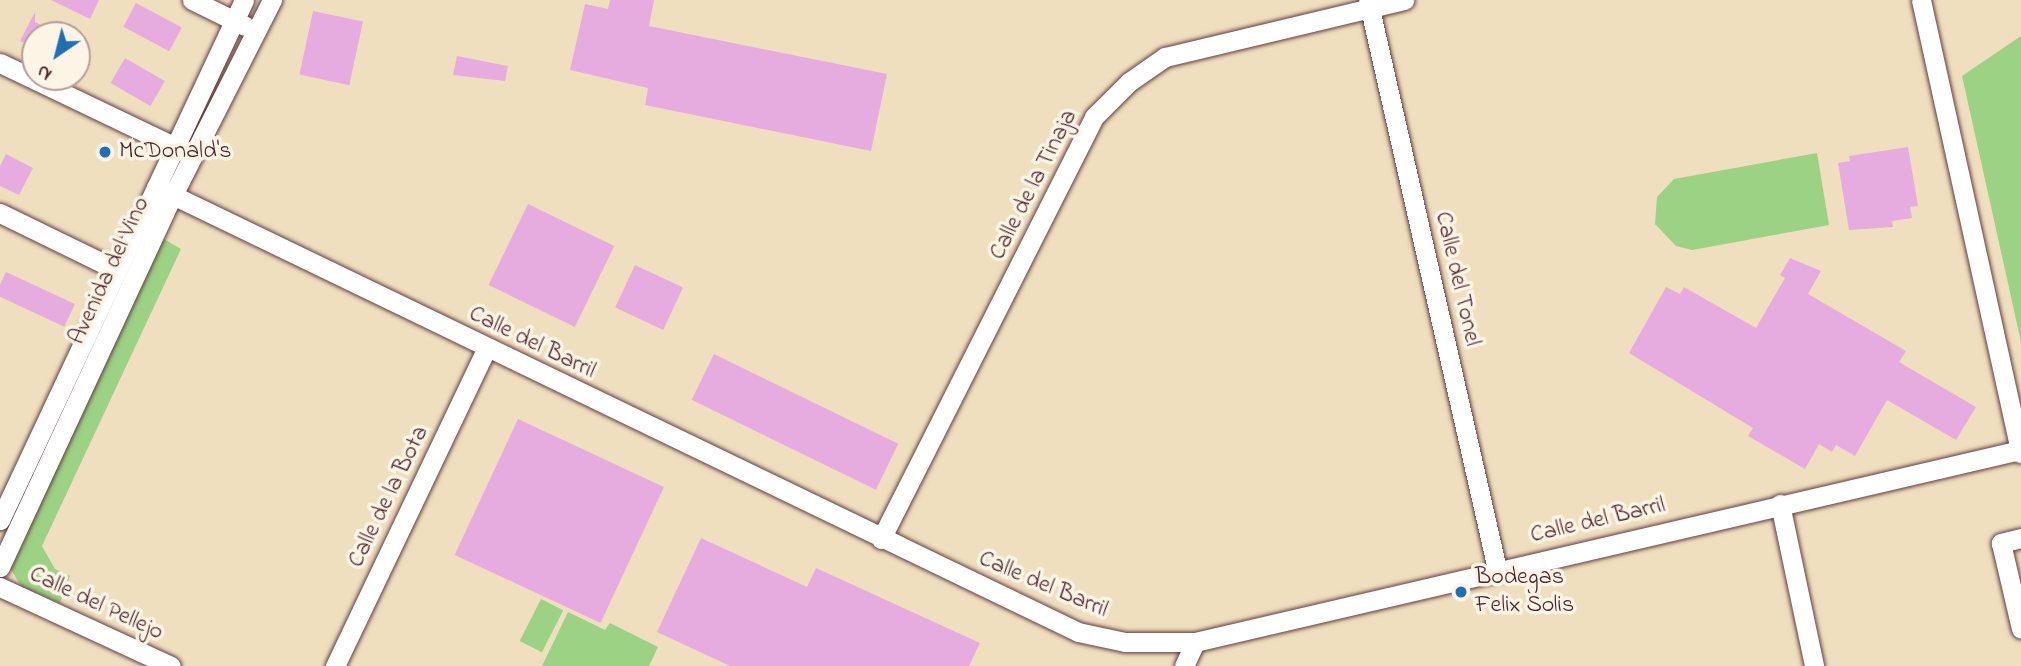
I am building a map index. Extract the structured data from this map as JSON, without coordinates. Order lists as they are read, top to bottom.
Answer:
{
  "streets": {
    "street": [
      "Calle de la Tinaja",
      "Avenida del Vino",
      "Calle del Tonel",
      "Calle del Barril",
      "Calle de la Bota",
      "Calle del Pellejo"
    ]
  },
  "crossings": [
    ["Calle de la Tinaja", "Calle del Tonel"],
    ["Calle de la Tinaja", "Calle del Barril"],
    ["Avenida del Vino", "Calle del Barril"],
    ["Calle del Tonel", "Calle del Barril"],
    ["Calle del Barril", "Calle de la Bota"]
  ],
  "places": ["McDonald's", "Bodegas Felix Solis"],
  "north": "bottom left"
}
